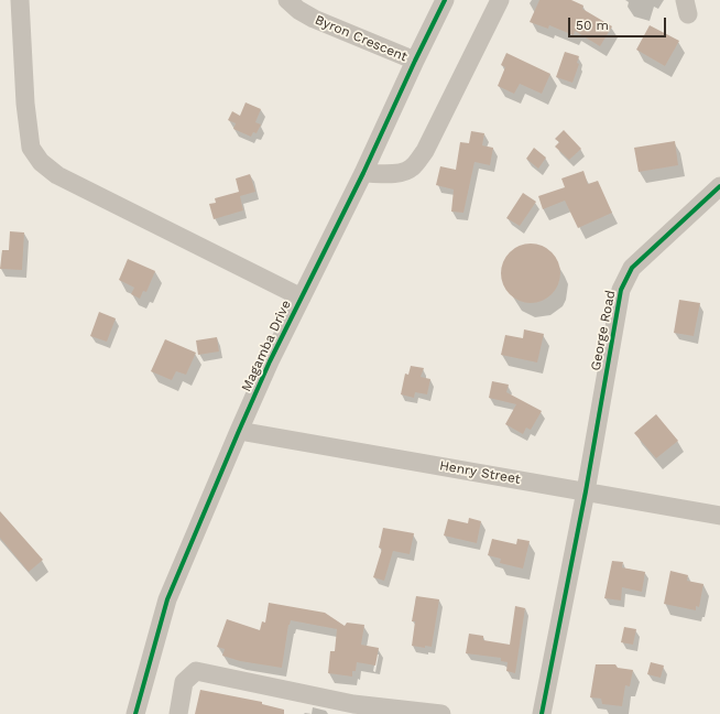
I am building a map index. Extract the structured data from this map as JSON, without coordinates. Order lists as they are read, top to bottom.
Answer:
{
  "streets": {
    "street": [
      "Byron Crescent",
      "George Road",
      "Magamba Drive",
      "Henry Street"
    ]
  },
  "crossings": [
    ["Byron Crescent", "Magamba Drive"],
    ["George Road", "Henry Street"],
    ["Magamba Drive", "Henry Street"]
  ],
  "scale_bar": "50 m"
}
